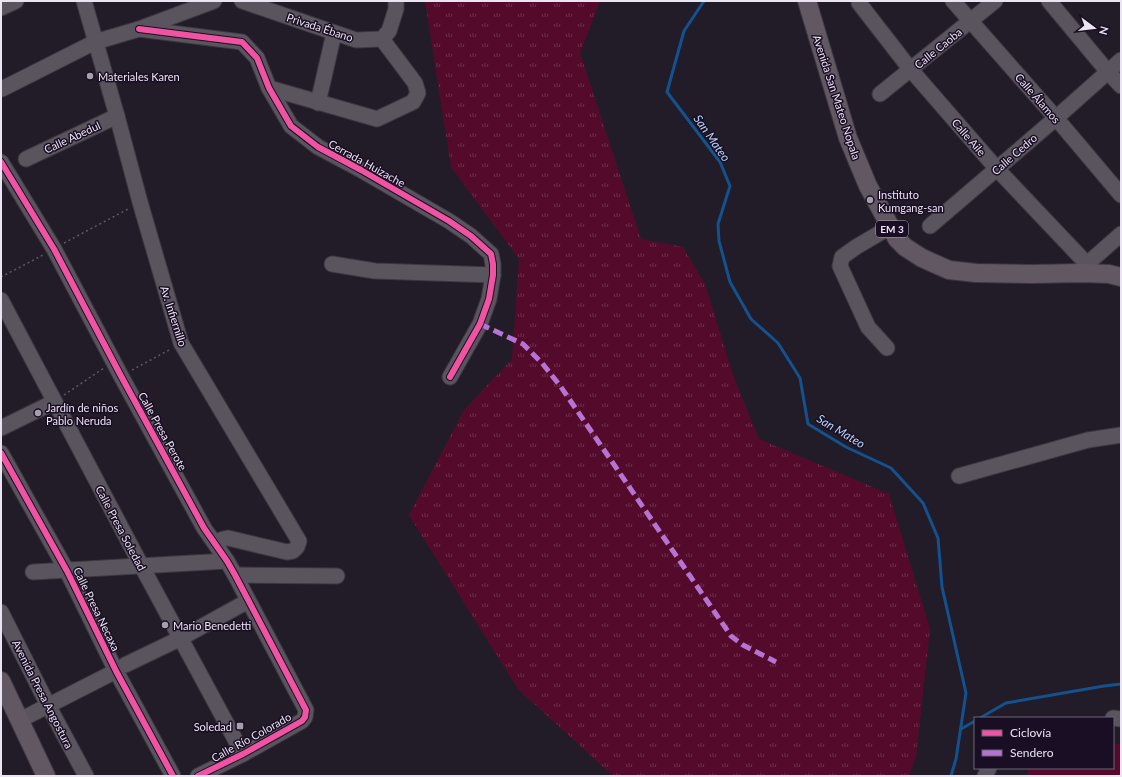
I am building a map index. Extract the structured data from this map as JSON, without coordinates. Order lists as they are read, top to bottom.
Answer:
{
  "streets": {
    "main road": ["Avenida San Mateo Nopala", "EM 3"],
    "street": [
      "Privada Ébano",
      "Calle Caoba",
      "Calle Álamos",
      "Calle Abedul",
      "Calle Aile",
      "Calle Cedro",
      "Cerrada Huizache",
      "Av. Infiernillo",
      "Calle Presa Perote",
      "Calle Presa Soledad",
      "Calle Presa Necaxa",
      "Avenida Presa Angostura",
      "Calle Río Colorado"
    ]
  },
  "crossings": [
    ["Calle Caoba", "Calle Álamos"],
    ["Calle Caoba", "Calle Aile"],
    ["Avenida San Mateo Nopala", "Calle Aile"],
    ["Calle Álamos", "Calle Cedro"],
    ["Calle Abedul", "Av. Infiernillo"],
    ["Calle Aile", "Calle Cedro"],
    ["Av. Infiernillo", "Calle Presa Perote"],
    ["Calle Presa Perote", "Calle Río Colorado"],
    ["Calle Presa Soledad", "Calle Río Colorado"]
  ],
  "water": ["San Mateo"],
  "places": {
    "other": [
      "Materiales Karen",
      "Instituto Kumgang-san",
      "Jardín de niños Pablo Neruda",
      "Mario Benedetti"
    ],
    "transit": ["Soledad"]
  },
  "legend": ["Ciclovía", "Sendero"],
  "north": "right"
}
